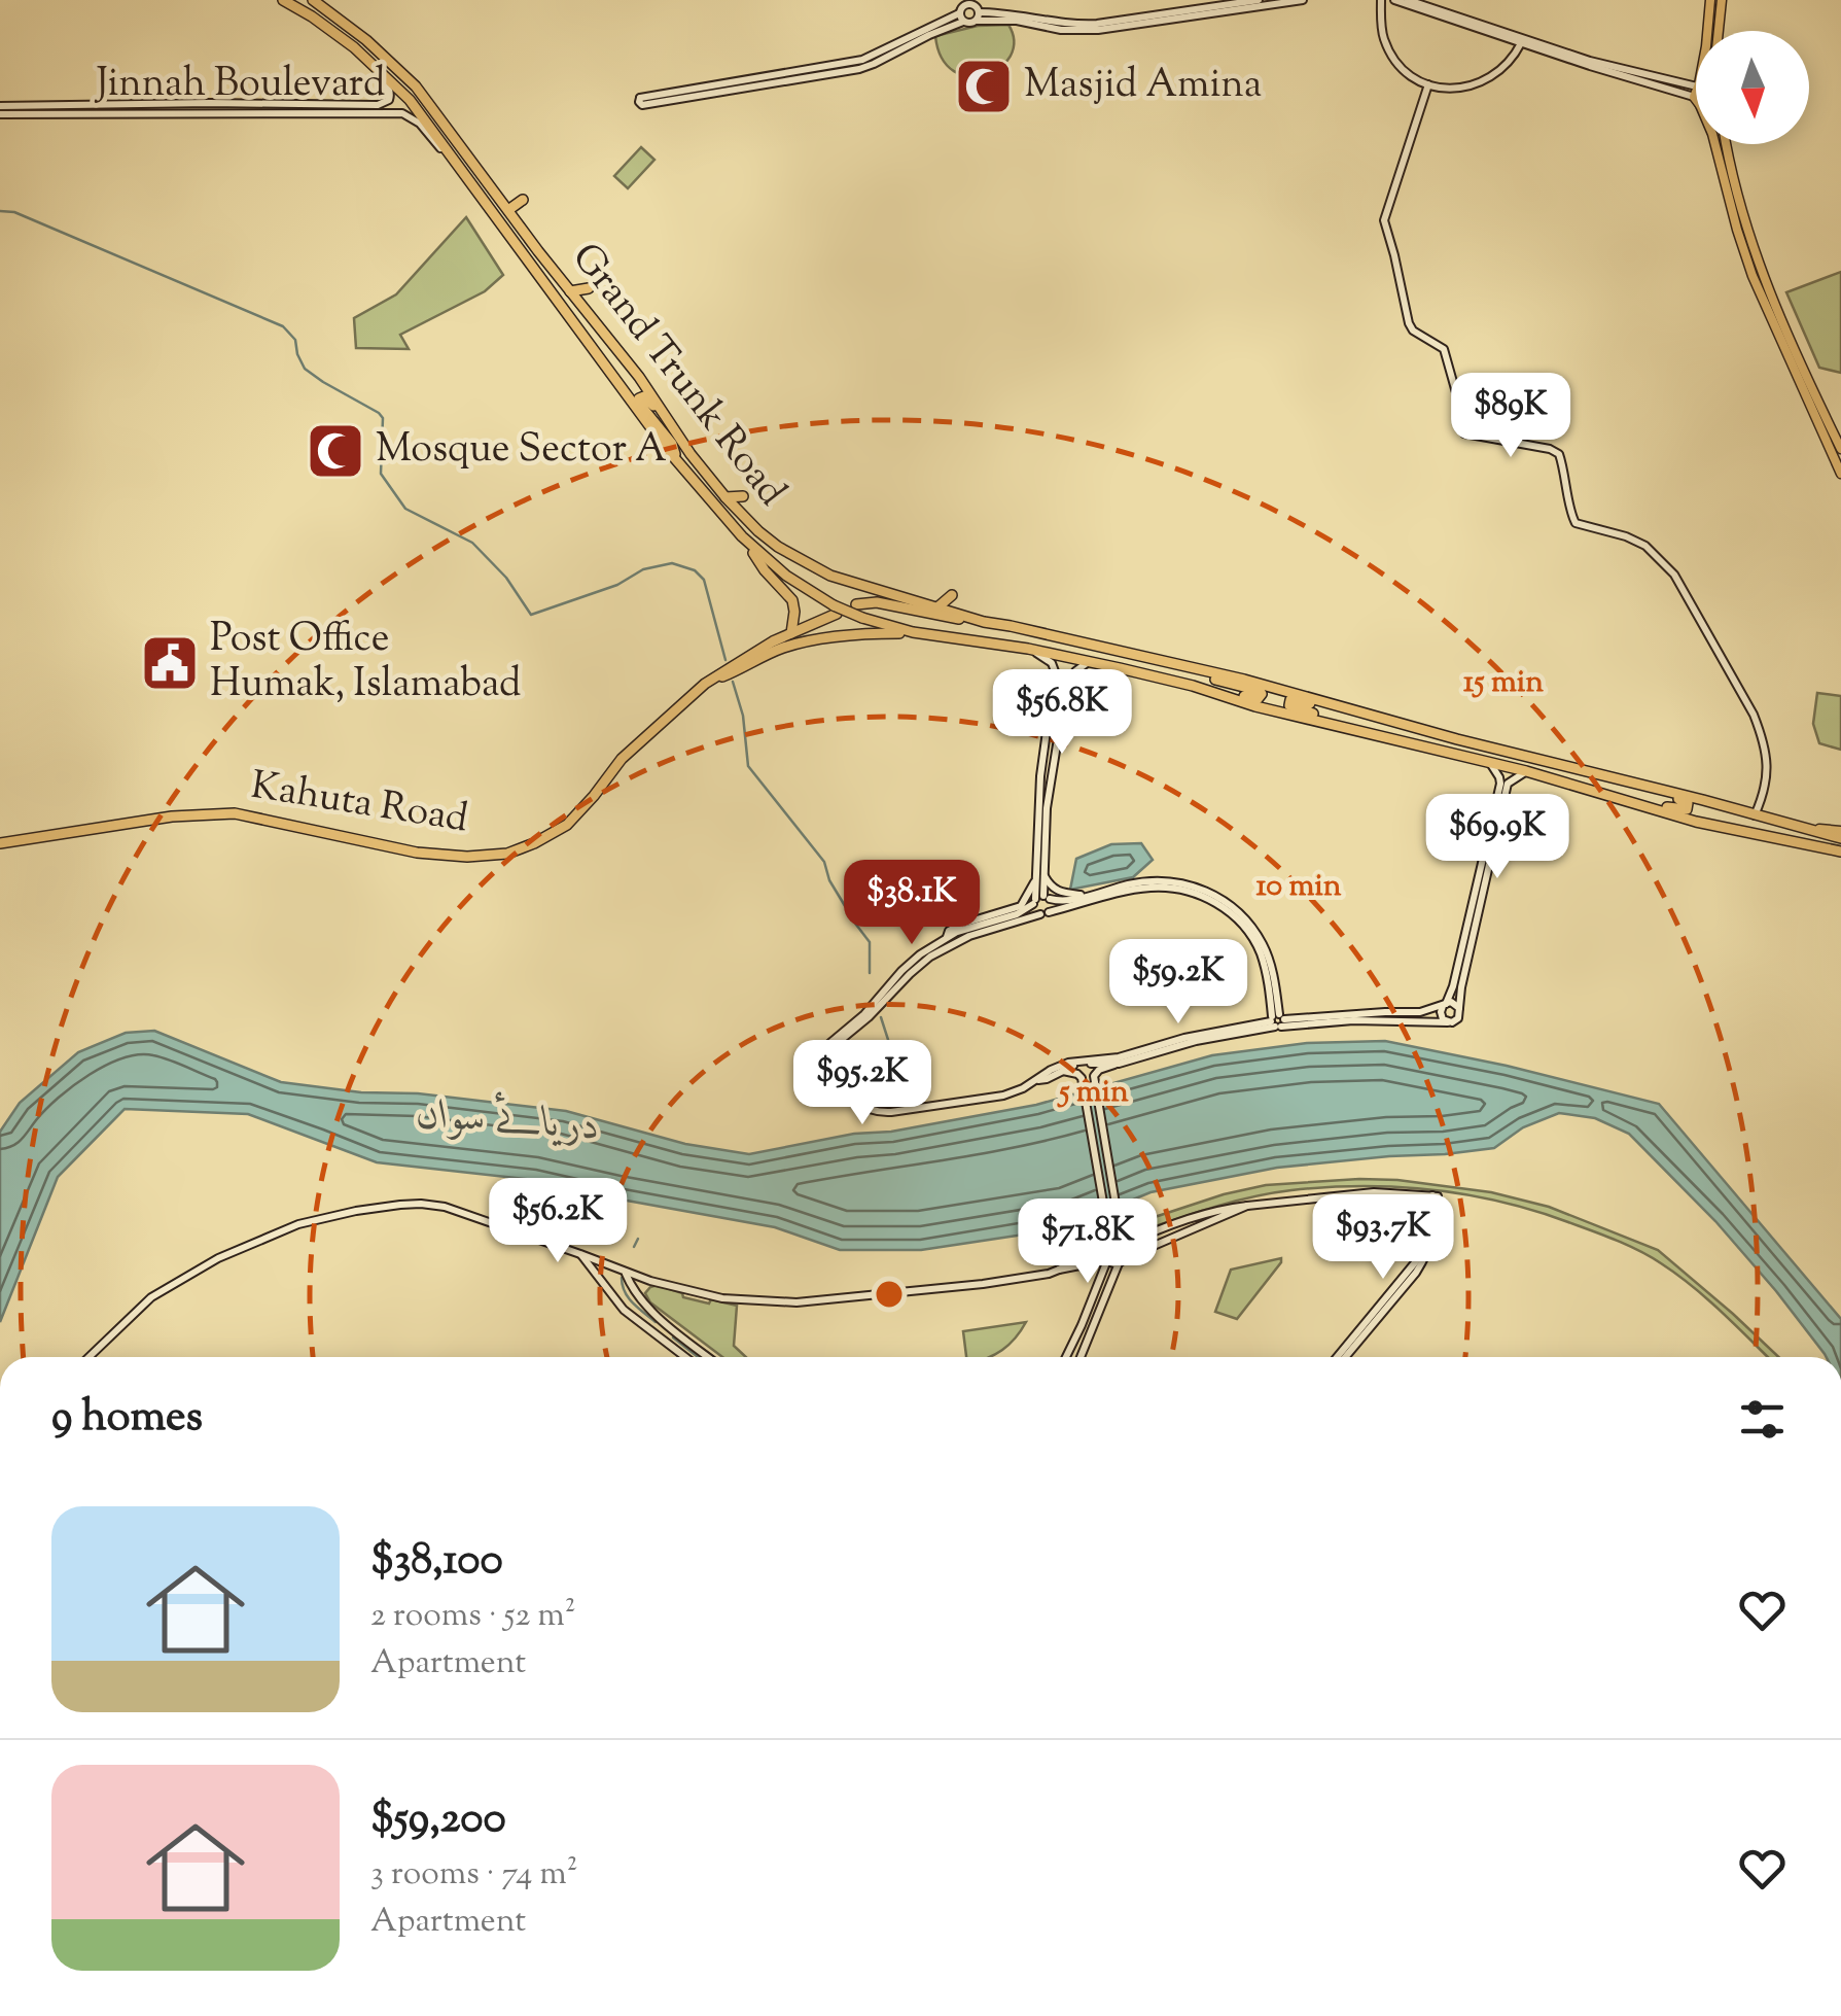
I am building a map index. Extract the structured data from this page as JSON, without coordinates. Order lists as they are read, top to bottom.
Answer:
{
  "streets": {
    "highway": ["Grand Trunk Road", "Kahuta Road"],
    "street": ["Jinnah Boulevard"]
  },
  "crossings": [
    ["Jinnah Boulevard", "Grand Trunk Road"],
    ["Grand Trunk Road", "Kahuta Road"]
  ],
  "water": ["دریائے سواں"],
  "places": {
    "mosque": ["Masjid Amina", "Mosque Sector A"],
    "public building": ["Post Office Humak, Islamabad"]
  },
  "north": "bottom",
  "page": {
    "price": [
      "$89K",
      "$56.8K",
      "$69.9K",
      "$38.1K",
      "$59.2K",
      "$95.2K",
      "$56.2K",
      "$93.7K",
      "$71.8K"
    ],
    "heading": "9 homes",
    "list": [
      {
        "name": "$38,100",
        "note": "2 rooms · 52 m² · Apartment"
      },
      {
        "name": "$59,200",
        "note": "3 rooms · 74 m² · Apartment"
      }
    ]
  },
  "rings": ["15 min", "10 min", "5 min"]
}
